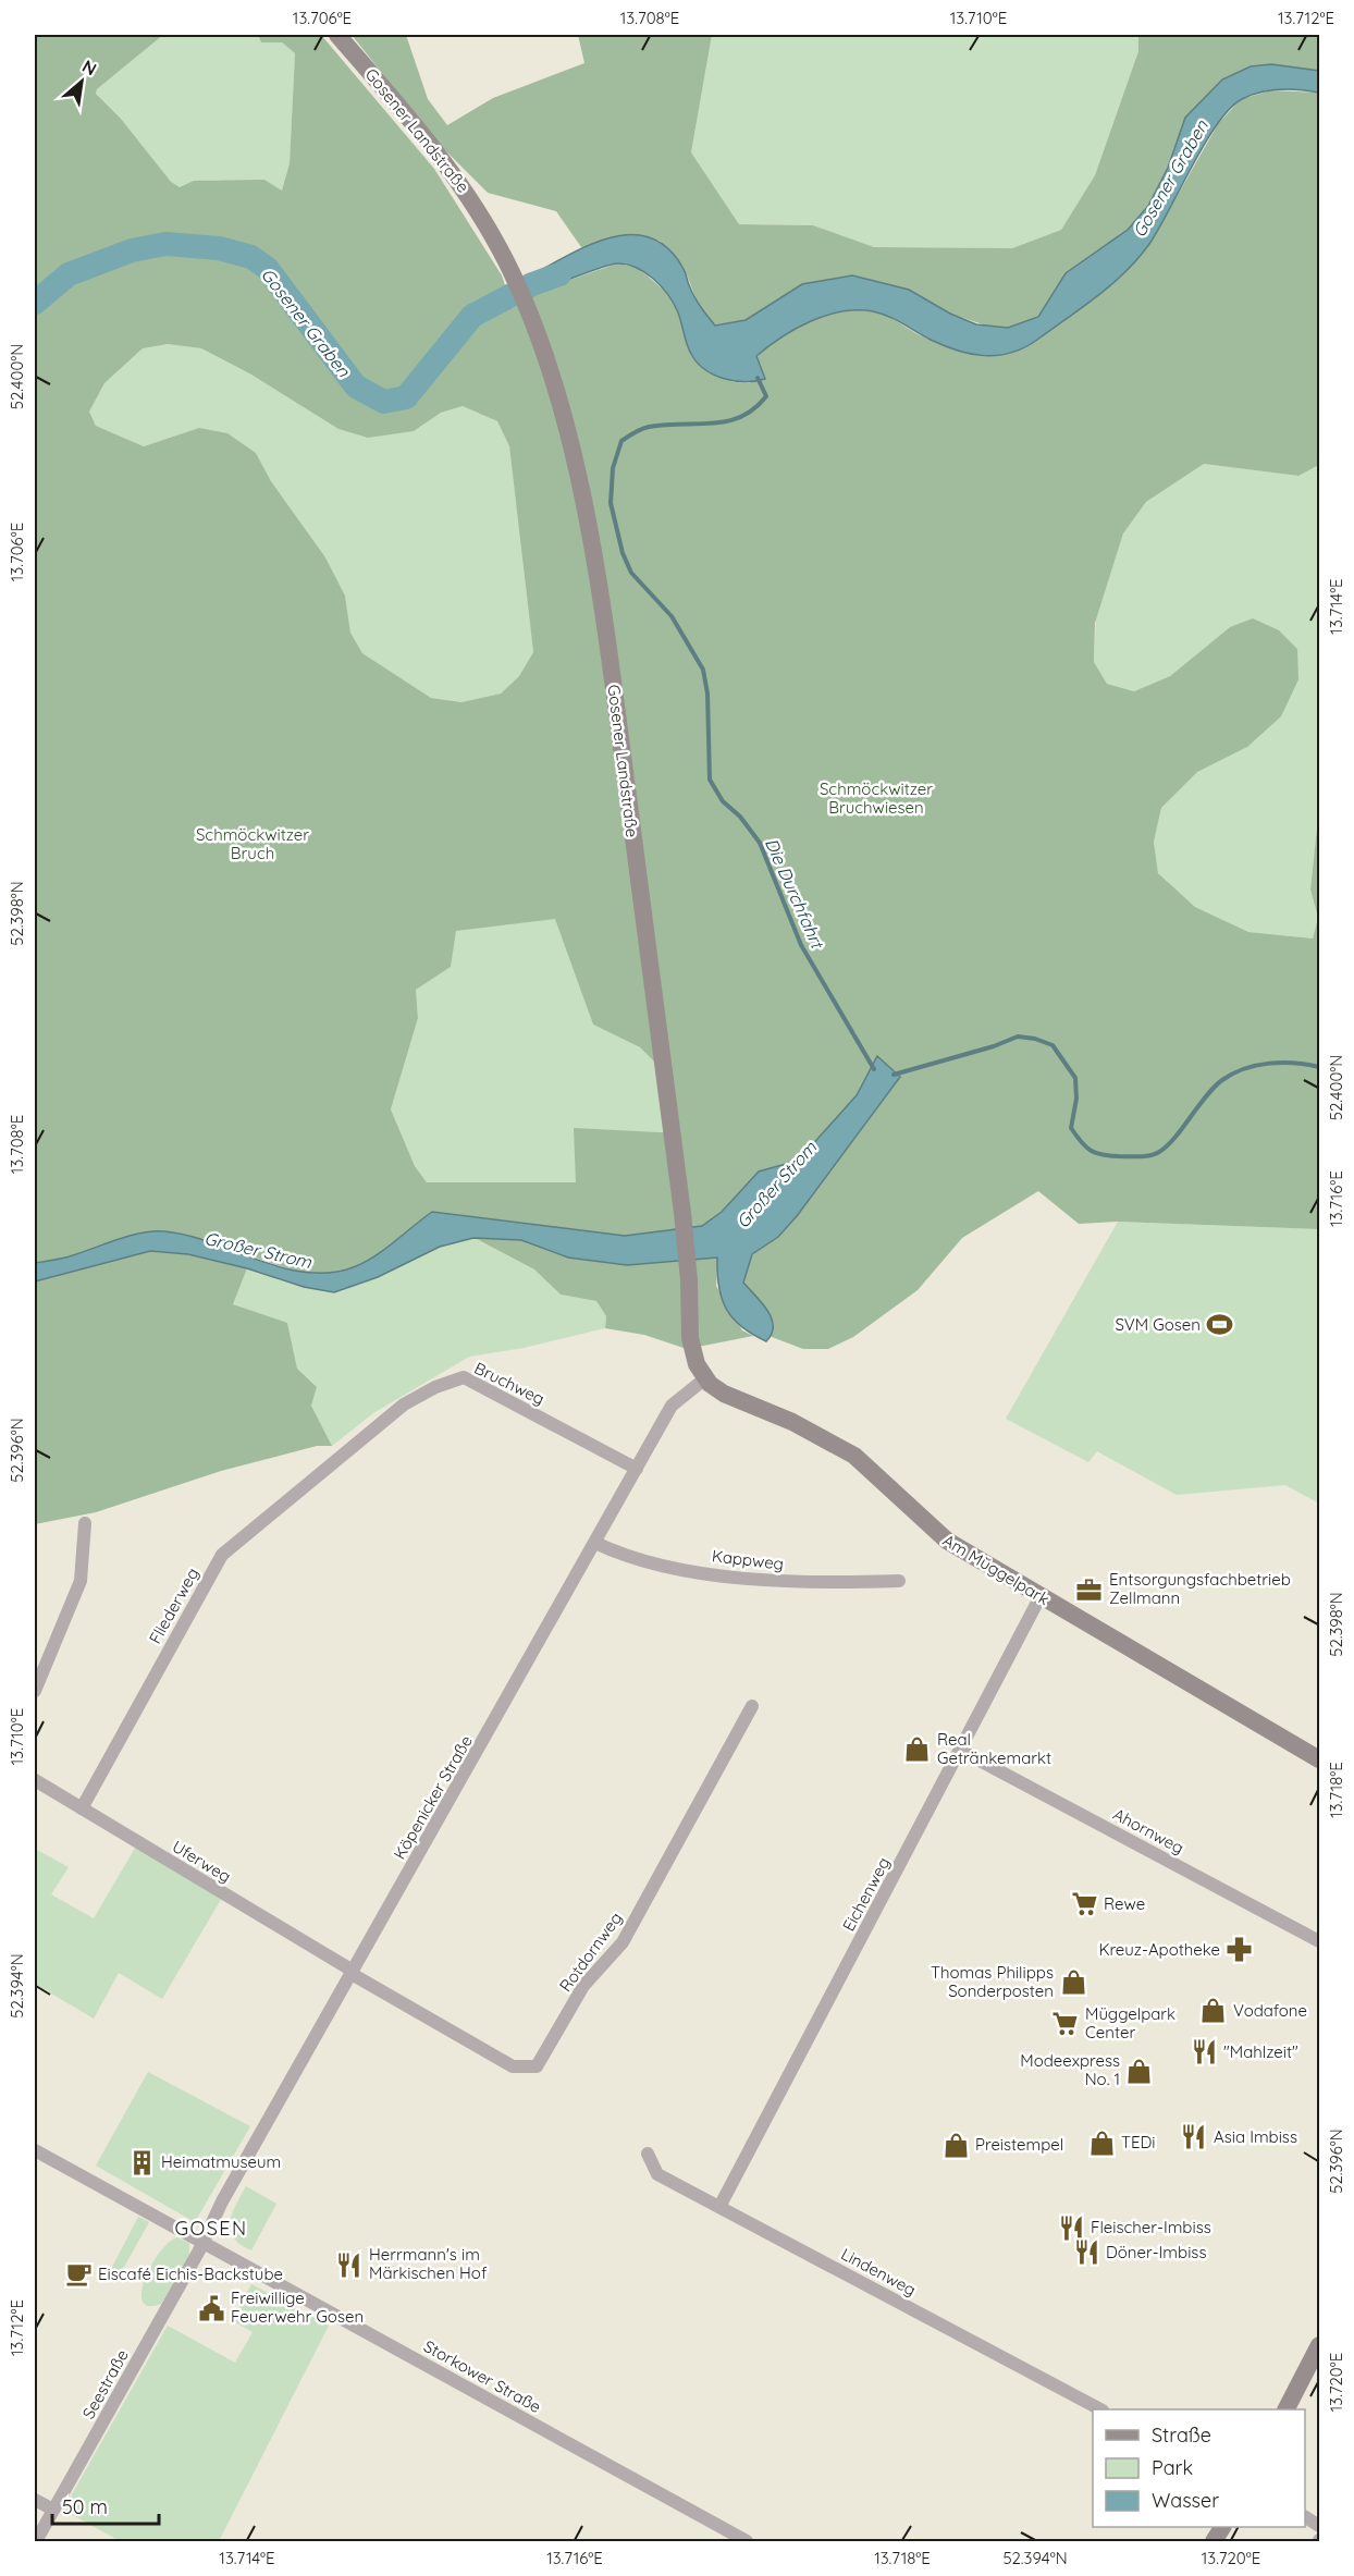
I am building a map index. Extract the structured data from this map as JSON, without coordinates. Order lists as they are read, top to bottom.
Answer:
{
  "streets": {
    "main road": ["Gosener Landstraße", "Am Müggelpark"],
    "street": [
      "Bruchweg",
      "Kappweg",
      "Fliederweg",
      "Köpenicker Straße",
      "Ahornweg",
      "Uferweg",
      "Eichenweg",
      "Rotdornweg",
      "Lindenweg",
      "Storkower Straße",
      "Seestraße"
    ]
  },
  "crossings": [
    ["Gosener Landstraße", "Am Müggelpark"],
    ["Gosener Landstraße", "Köpenicker Straße"],
    ["Bruchweg", "Fliederweg"],
    ["Bruchweg", "Köpenicker Straße"],
    ["Kappweg", "Köpenicker Straße"],
    ["Am Müggelpark", "Köpenicker Straße"],
    ["Am Müggelpark", "Eichenweg"],
    ["Fliederweg", "Uferweg"],
    ["Köpenicker Straße", "Uferweg"],
    ["Köpenicker Straße", "Rotdornweg"],
    ["Köpenicker Straße", "Storkower Straße"],
    ["Köpenicker Straße", "Seestraße"],
    ["Ahornweg", "Eichenweg"],
    ["Uferweg", "Rotdornweg"],
    ["Eichenweg", "Lindenweg"],
    ["Storkower Straße", "Seestraße"]
  ],
  "districts": ["GOSEN"],
  "water": ["Gosener Graben", "Die Durchfahrt", "Großer Strom"],
  "parks": ["Schmöckwitzer Bruchwiesen", "Schmöckwitzer Bruch"],
  "places": {
    "sports": ["SVM Gosen"],
    "office": ["Entsorgungsfachbetrieb Zellmann"],
    "shop": [
      "Real Getränkemarkt",
      "Thomas Philipps Sonderposten",
      "Vodafone",
      "Modeexpress No. 1",
      "TEDi",
      "Preistempel"
    ],
    "supermarket": ["Rewe", "Müggelpark Center"],
    "pharmacy": ["Kreuz-Apotheke"],
    "restaurant": [
      "\"Mahlzeit\"",
      "Asia Imbiss",
      "Fleischer-Imbiss",
      "Döner-Imbiss",
      "Herrmann's im Märkischen Hof"
    ],
    "building": ["Heimatmuseum"],
    "cafe": ["Eiscafé Eichis-Backstube"],
    "public building": ["Freiwillige Feuerwehr Gosen"]
  },
  "legend": ["Straße", "Park", "Wasser"],
  "scale_bar": "50 m",
  "north": "top right",
  "coordinates": [
    "13.706°E",
    "13.708°E",
    "13.710°E",
    "13.712°E",
    "52.400°N",
    "13.714°E",
    "52.398°N",
    "13.716°E",
    "52.396°N",
    "13.718°E",
    "52.394°N",
    "13.720°E"
  ]
}
